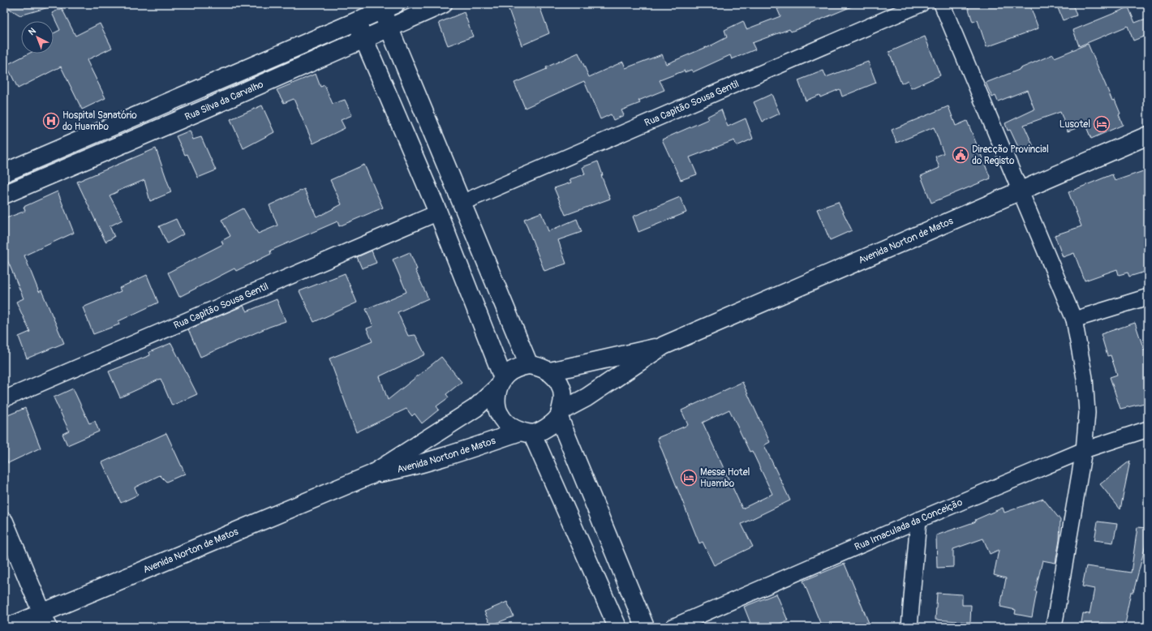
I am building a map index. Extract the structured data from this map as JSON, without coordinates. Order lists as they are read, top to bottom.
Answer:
{
  "streets": {
    "street": [
      "Rua Silva da Carvalho",
      "Rua Capitão Sousa Gentil",
      "Avenida Norton de Matos",
      "Rua Imaculada da Conceição"
    ]
  },
  "places": {
    "hospital": ["Hospital Sanatório do Huambo"],
    "hotel": ["Lusotel", "Messe Hotel Huambo"],
    "public building": ["Direcção Provincial do Registo"]
  },
  "north": "top left"
}
